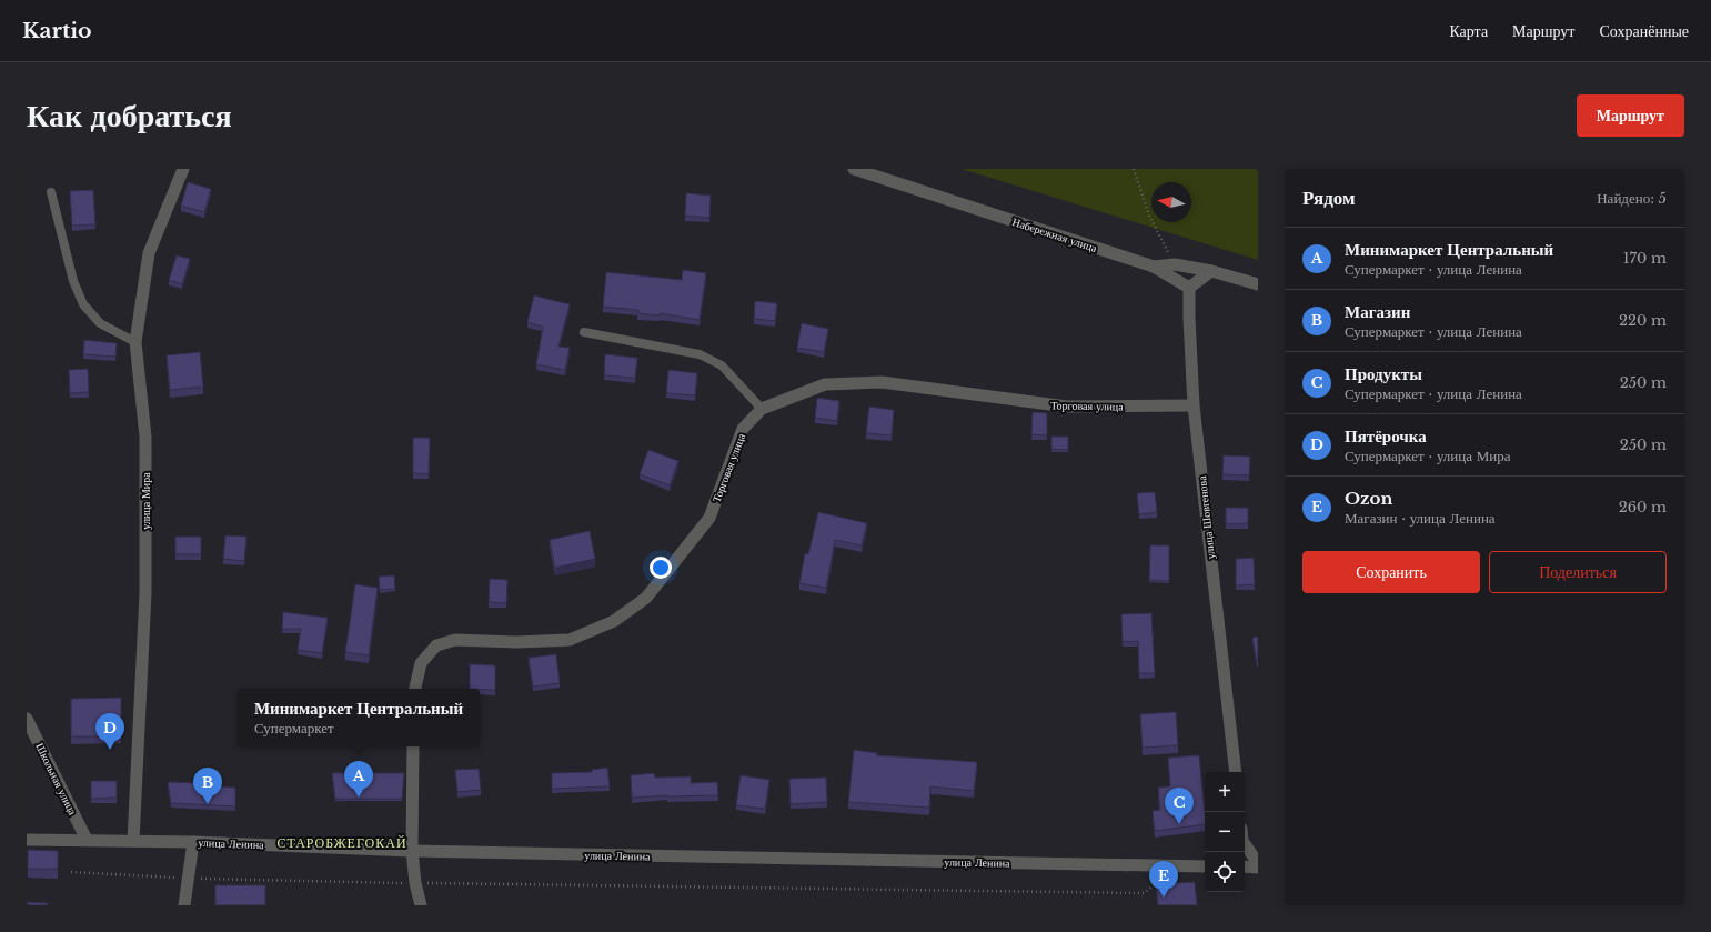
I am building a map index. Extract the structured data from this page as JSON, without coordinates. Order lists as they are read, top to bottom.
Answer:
{
  "streets": {
    "street": [
      "Набережная улица",
      "Торговая улица",
      "улица Мира",
      "улица Шовгенова",
      "Школьная улица",
      "улица Ленина"
    ]
  },
  "crossings": [
    ["Торговая улица", "улица Шовгенова"],
    ["улица Мира", "улица Ленина"],
    ["Школьная улица", "улица Ленина"]
  ],
  "districts": ["СТАРОБЖЕГОКАЙ"],
  "north": "left",
  "page": {
    "header": "Kartio",
    "nav": ["Карта", "Маршрут", "Сохранённые"],
    "buttons": [
      "Маршрут",
      ["Сохранить", "Поделиться"]
    ],
    "title": "Как добраться",
    "heading": ["Рядом", "Найдено: 5"],
    "list": [
      {
        "mark": "A",
        "name": "Минимаркет Центральный",
        "note": "Супермаркет · улица Ленина",
        "value": "170 m"
      },
      {
        "mark": "B",
        "name": "Магазин",
        "note": "Супермаркет · улица Ленина",
        "value": "220 m"
      },
      {
        "mark": "C",
        "name": "Продукты",
        "note": "Супермаркет · улица Ленина",
        "value": "250 m"
      },
      {
        "mark": "D",
        "name": "Пятёрочка",
        "note": "Супермаркет · улица Мира",
        "value": "250 m"
      },
      {
        "mark": "E",
        "name": "Ozon",
        "note": "Магазин · улица Ленина",
        "value": "260 m"
      }
    ],
    "popup": ["Минимаркет Центральный", "Супермаркет"],
    "pins": [
      "D",
      "A",
      "B",
      "C",
      "E"
    ],
    "map_buttons": ["+", "−"]
  }
}
